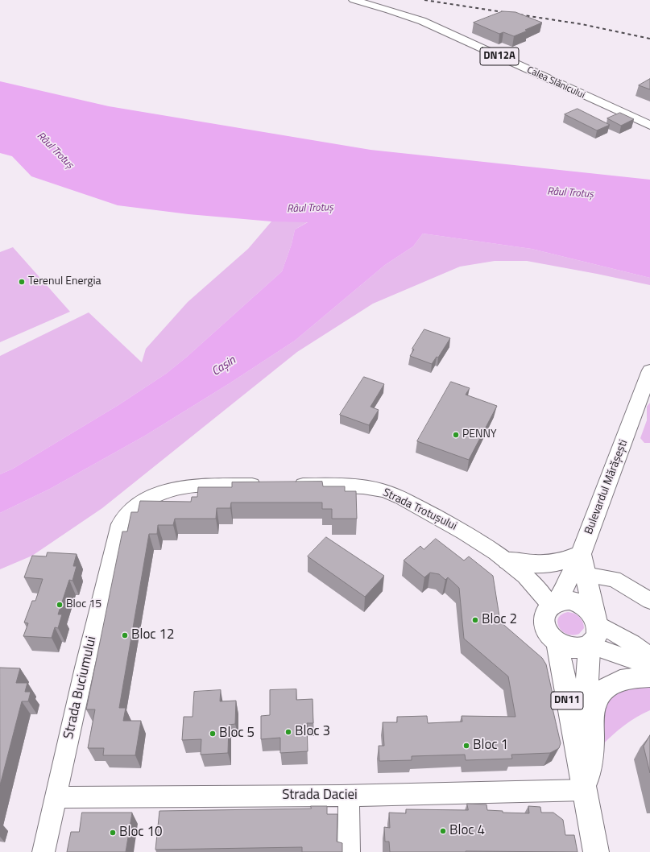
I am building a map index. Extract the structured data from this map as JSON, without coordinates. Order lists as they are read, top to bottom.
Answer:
{
  "streets": {
    "main road": [
      "DN12A",
      "Calea Slănicului",
      "Bulevardul Mărășești",
      "DN11"
    ],
    "street": ["Strada Trotușului", "Strada Buciumului", "Strada Daciei"]
  },
  "crossings": [
    ["Bulevardul Mărășești", "Strada Trotușului"],
    ["Bulevardul Mărășești", "DN11"],
    ["Strada Trotușului", "DN11"],
    ["Strada Buciumului", "Strada Daciei"],
    ["DN11", "Strada Daciei"]
  ],
  "water": ["Râul Trotuș", "Cașin"],
  "places": [
    "Terenul Energia",
    "PENNY",
    "Bloc 15",
    "Bloc 2",
    "Bloc 12",
    "Bloc 3",
    "Bloc 5",
    "Bloc 1",
    "Bloc 4",
    "Bloc 10"
  ]
}
